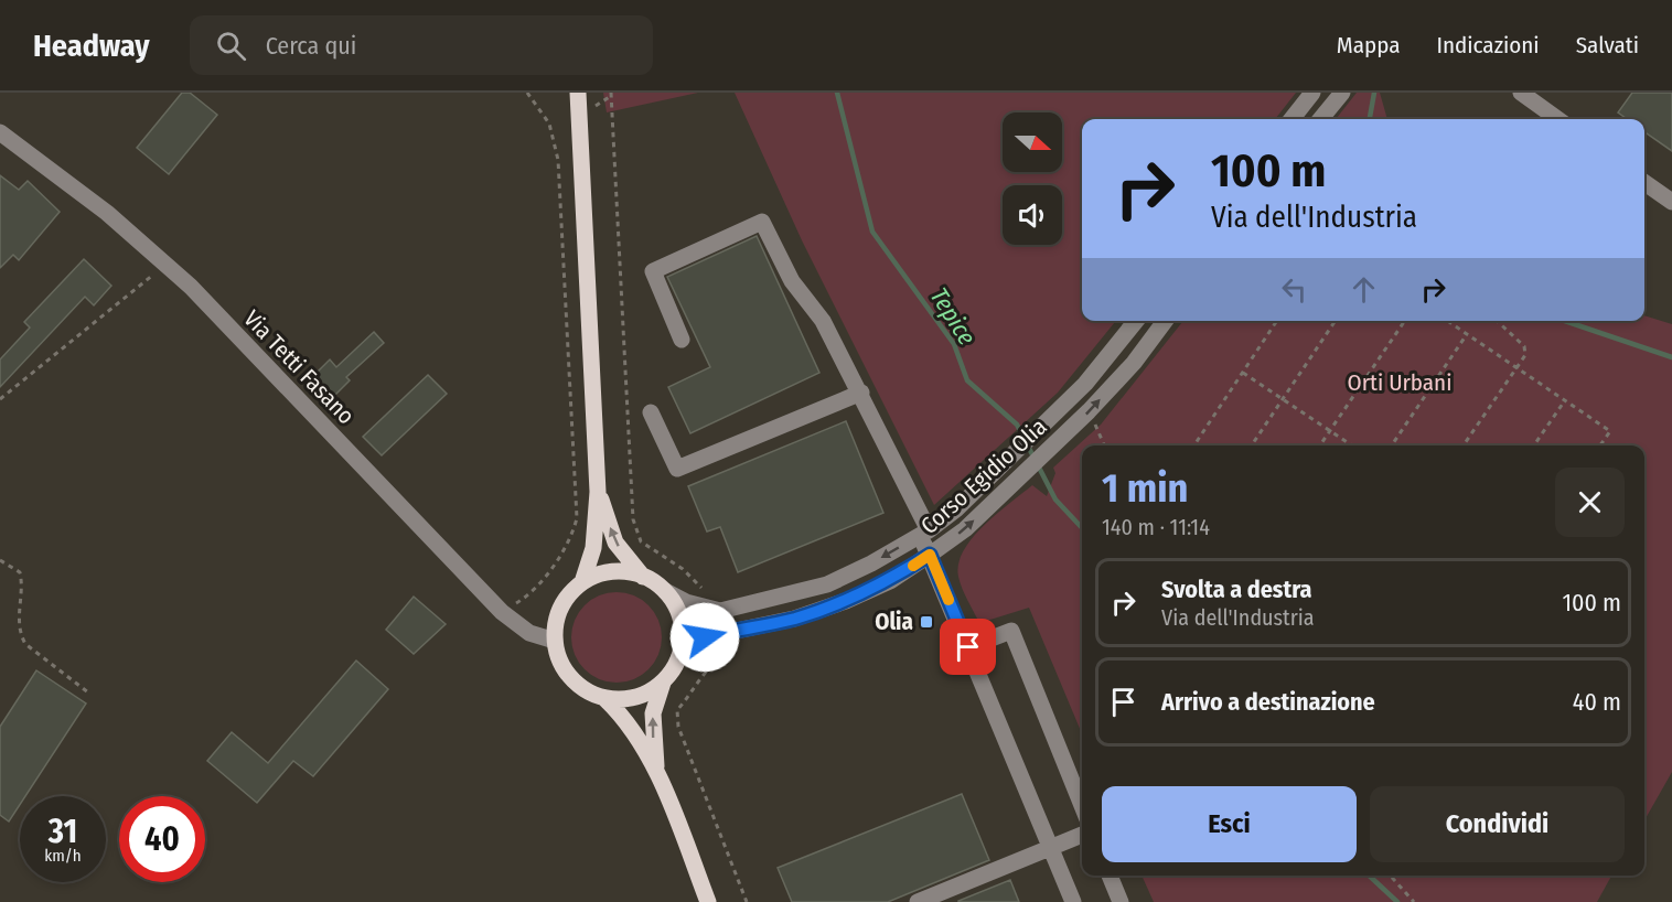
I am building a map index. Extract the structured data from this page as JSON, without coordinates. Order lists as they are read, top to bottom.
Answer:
{
  "streets": {
    "street": ["Via Tetti Fasano", "Corso Egidio Olia"]
  },
  "crossings": [
    ["Via Tetti Fasano", "Corso Egidio Olia"]
  ],
  "water": ["Tepice"],
  "parks": ["Orti Urbani"],
  "places": {
    "transit": ["Olia"]
  },
  "north": "right",
  "page": {
    "header": "Headway",
    "search": "Cerca qui",
    "nav": ["Mappa", "Indicazioni", "Salvati"],
    "turn": ["100 m", "Via dell'Industria"],
    "heading": ["1 min", "140 m · 11:14"],
    "list": [
      {
        "name": "Svolta a destra",
        "note": "Via dell'Industria",
        "value": "100 m"
      },
      {
        "name": "Arrivo a destinazione",
        "value": "40 m"
      }
    ],
    "buttons": ["Esci", "Condividi"],
    "speed": "31 km/h",
    "limit": "40"
  }
}
